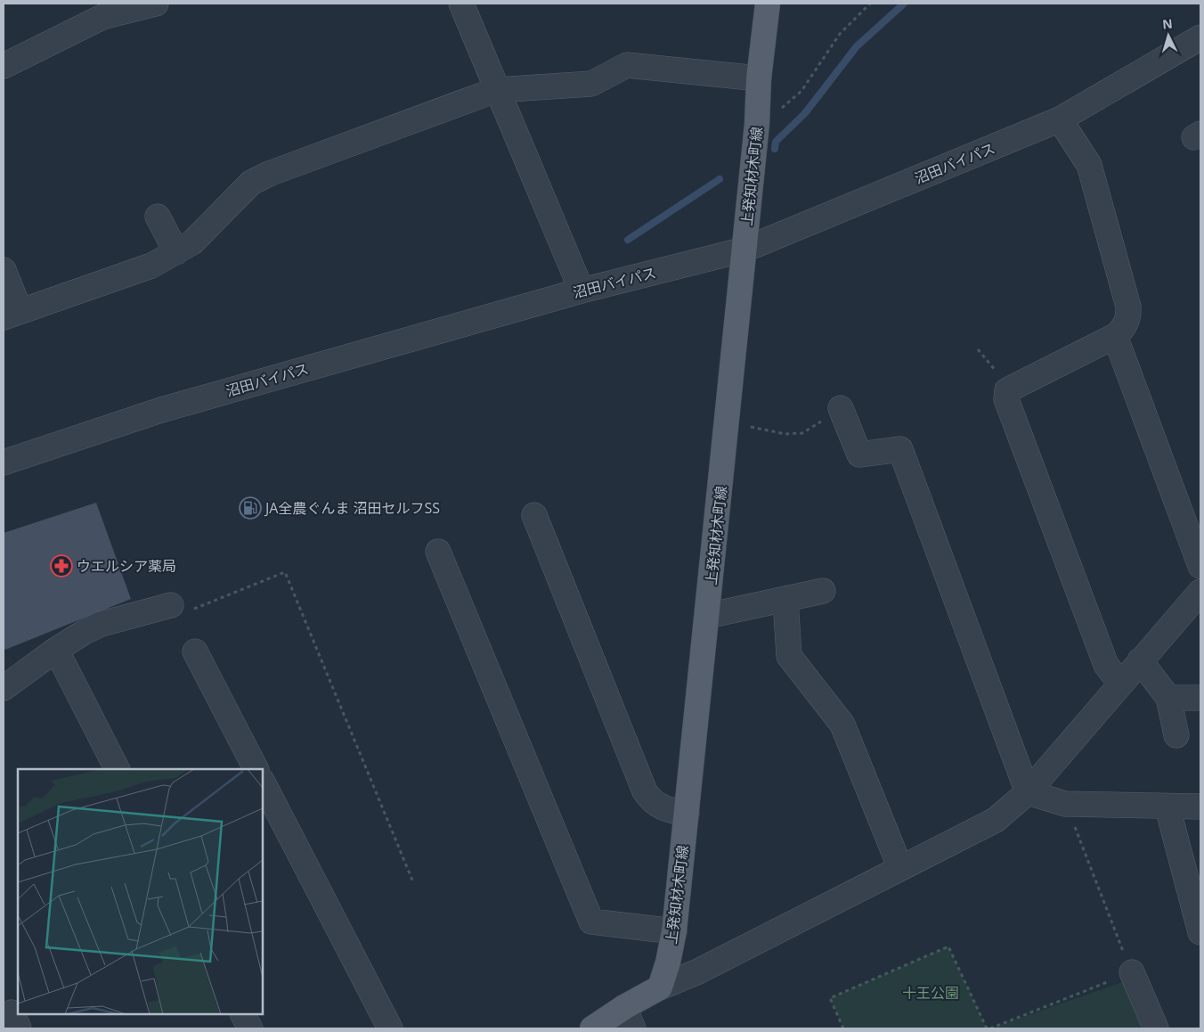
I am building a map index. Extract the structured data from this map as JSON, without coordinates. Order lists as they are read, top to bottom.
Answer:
{
  "streets": {
    "main road": ["上発知材木町線"],
    "street": ["沼田バイパス"]
  },
  "crossings": [
    ["沼田バイパス", "上発知材木町線"]
  ],
  "parks": ["十王公園"],
  "places": {
    "fuel station": ["JA全農ぐんま 沼田セルフSS"],
    "pharmacy": ["ウエルシア薬局"]
  },
  "north": "top"
}
